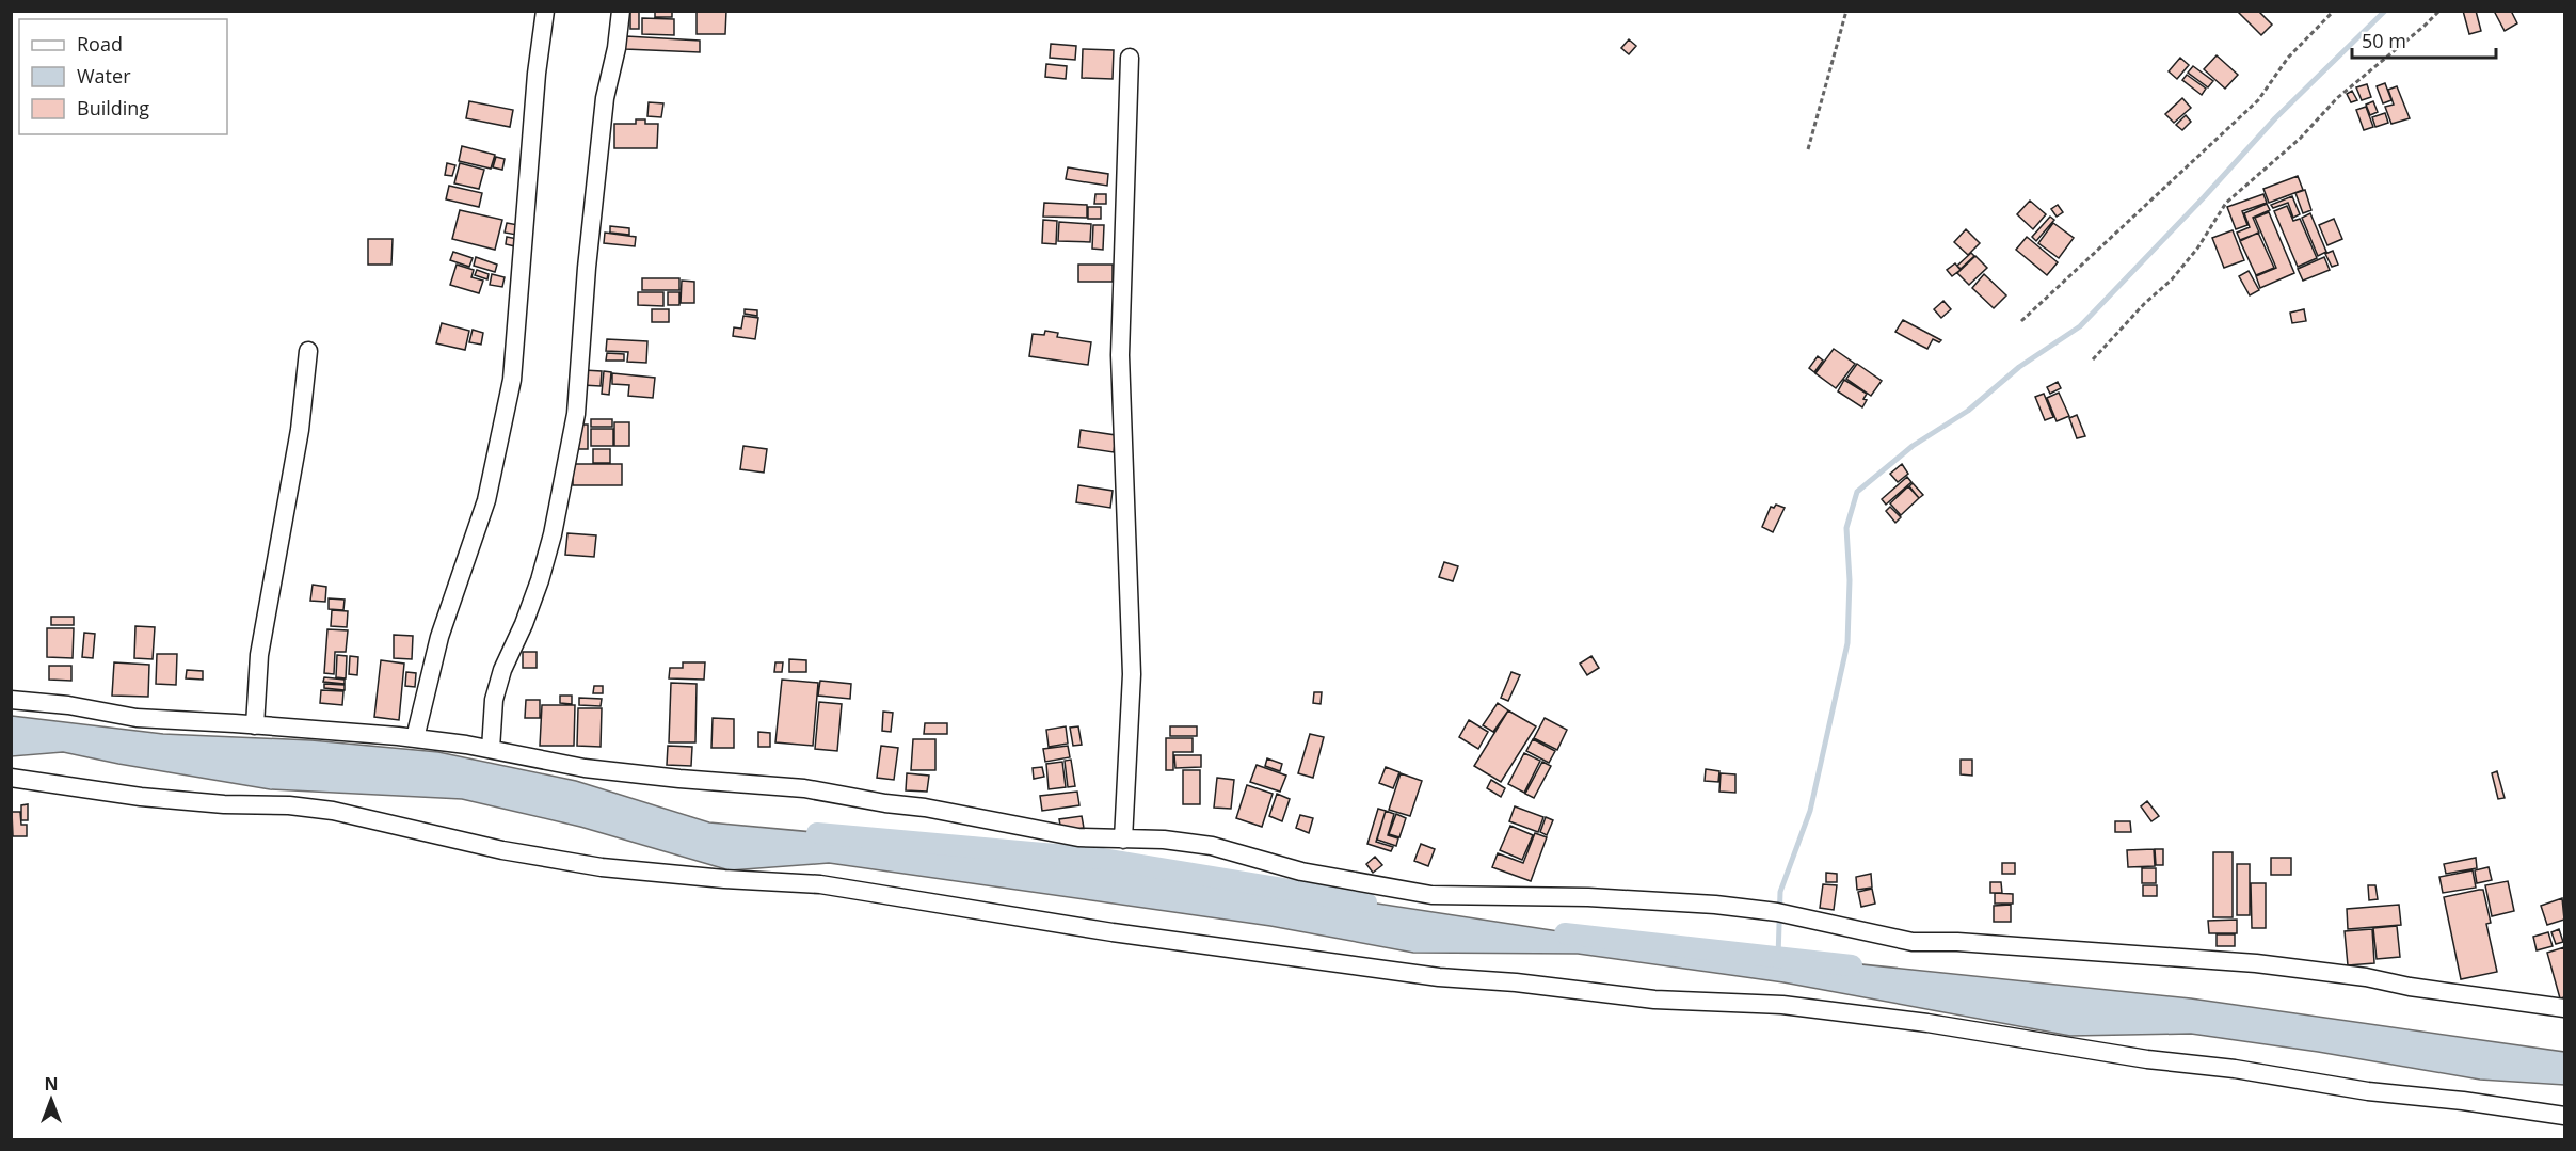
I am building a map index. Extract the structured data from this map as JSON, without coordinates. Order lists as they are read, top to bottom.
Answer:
{
  "legend": ["Road", "Water", "Building"],
  "scale_bar": "50 m",
  "north": "top"
}
